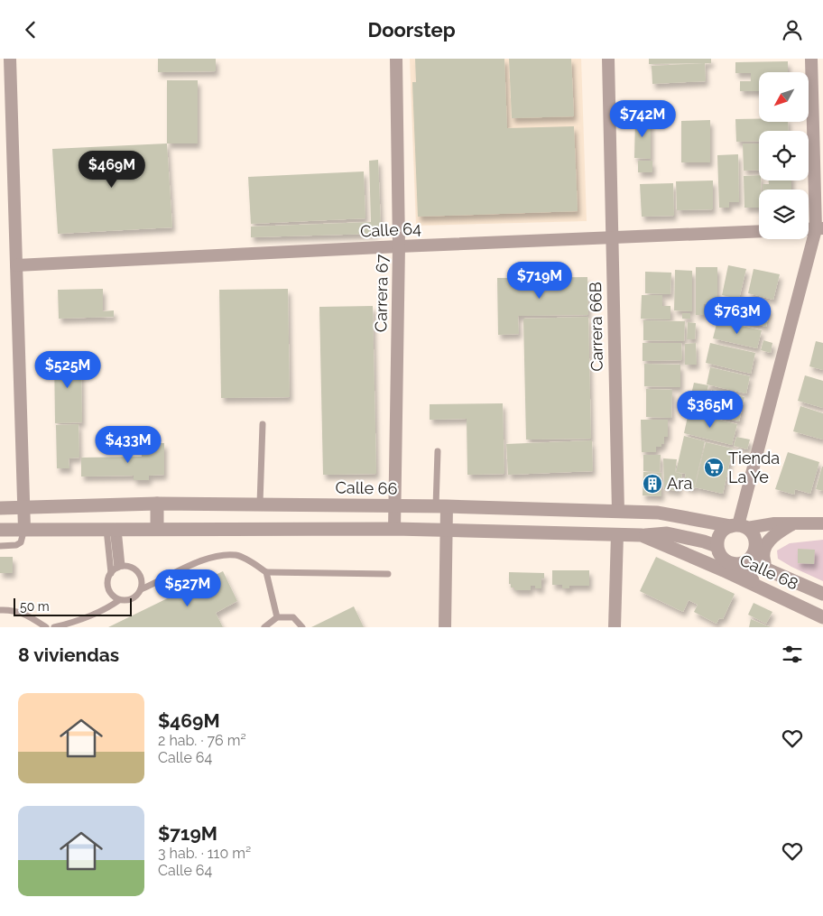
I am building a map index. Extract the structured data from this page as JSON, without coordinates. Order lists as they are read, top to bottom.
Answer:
{
  "streets": {
    "street": [
      "Calle 64",
      "Carrera 67",
      "Carrera 66B",
      "Calle 66",
      "Calle 68"
    ]
  },
  "crossings": [
    ["Calle 64", "Carrera 67"],
    ["Calle 64", "Carrera 66B"],
    ["Carrera 67", "Calle 66"],
    ["Carrera 66B", "Calle 66"],
    ["Calle 66", "Calle 68"]
  ],
  "places": {
    "supermarket": ["Tienda La Ye"],
    "building": ["Ara"]
  },
  "scale_bar": "50 m",
  "north": "bottom left",
  "page": {
    "header": "Doorstep",
    "price": [
      "$742M",
      "$469M",
      "$719M",
      "$763M",
      "$525M",
      "$365M",
      "$433M",
      "$527M"
    ],
    "scale": "50 m",
    "heading": "8 viviendas",
    "list": [
      {
        "name": "$469M",
        "note": "2 hab. · 76 m² · Calle 64"
      },
      {
        "name": "$719M",
        "note": "3 hab. · 110 m² · Calle 64"
      }
    ]
  }
}
